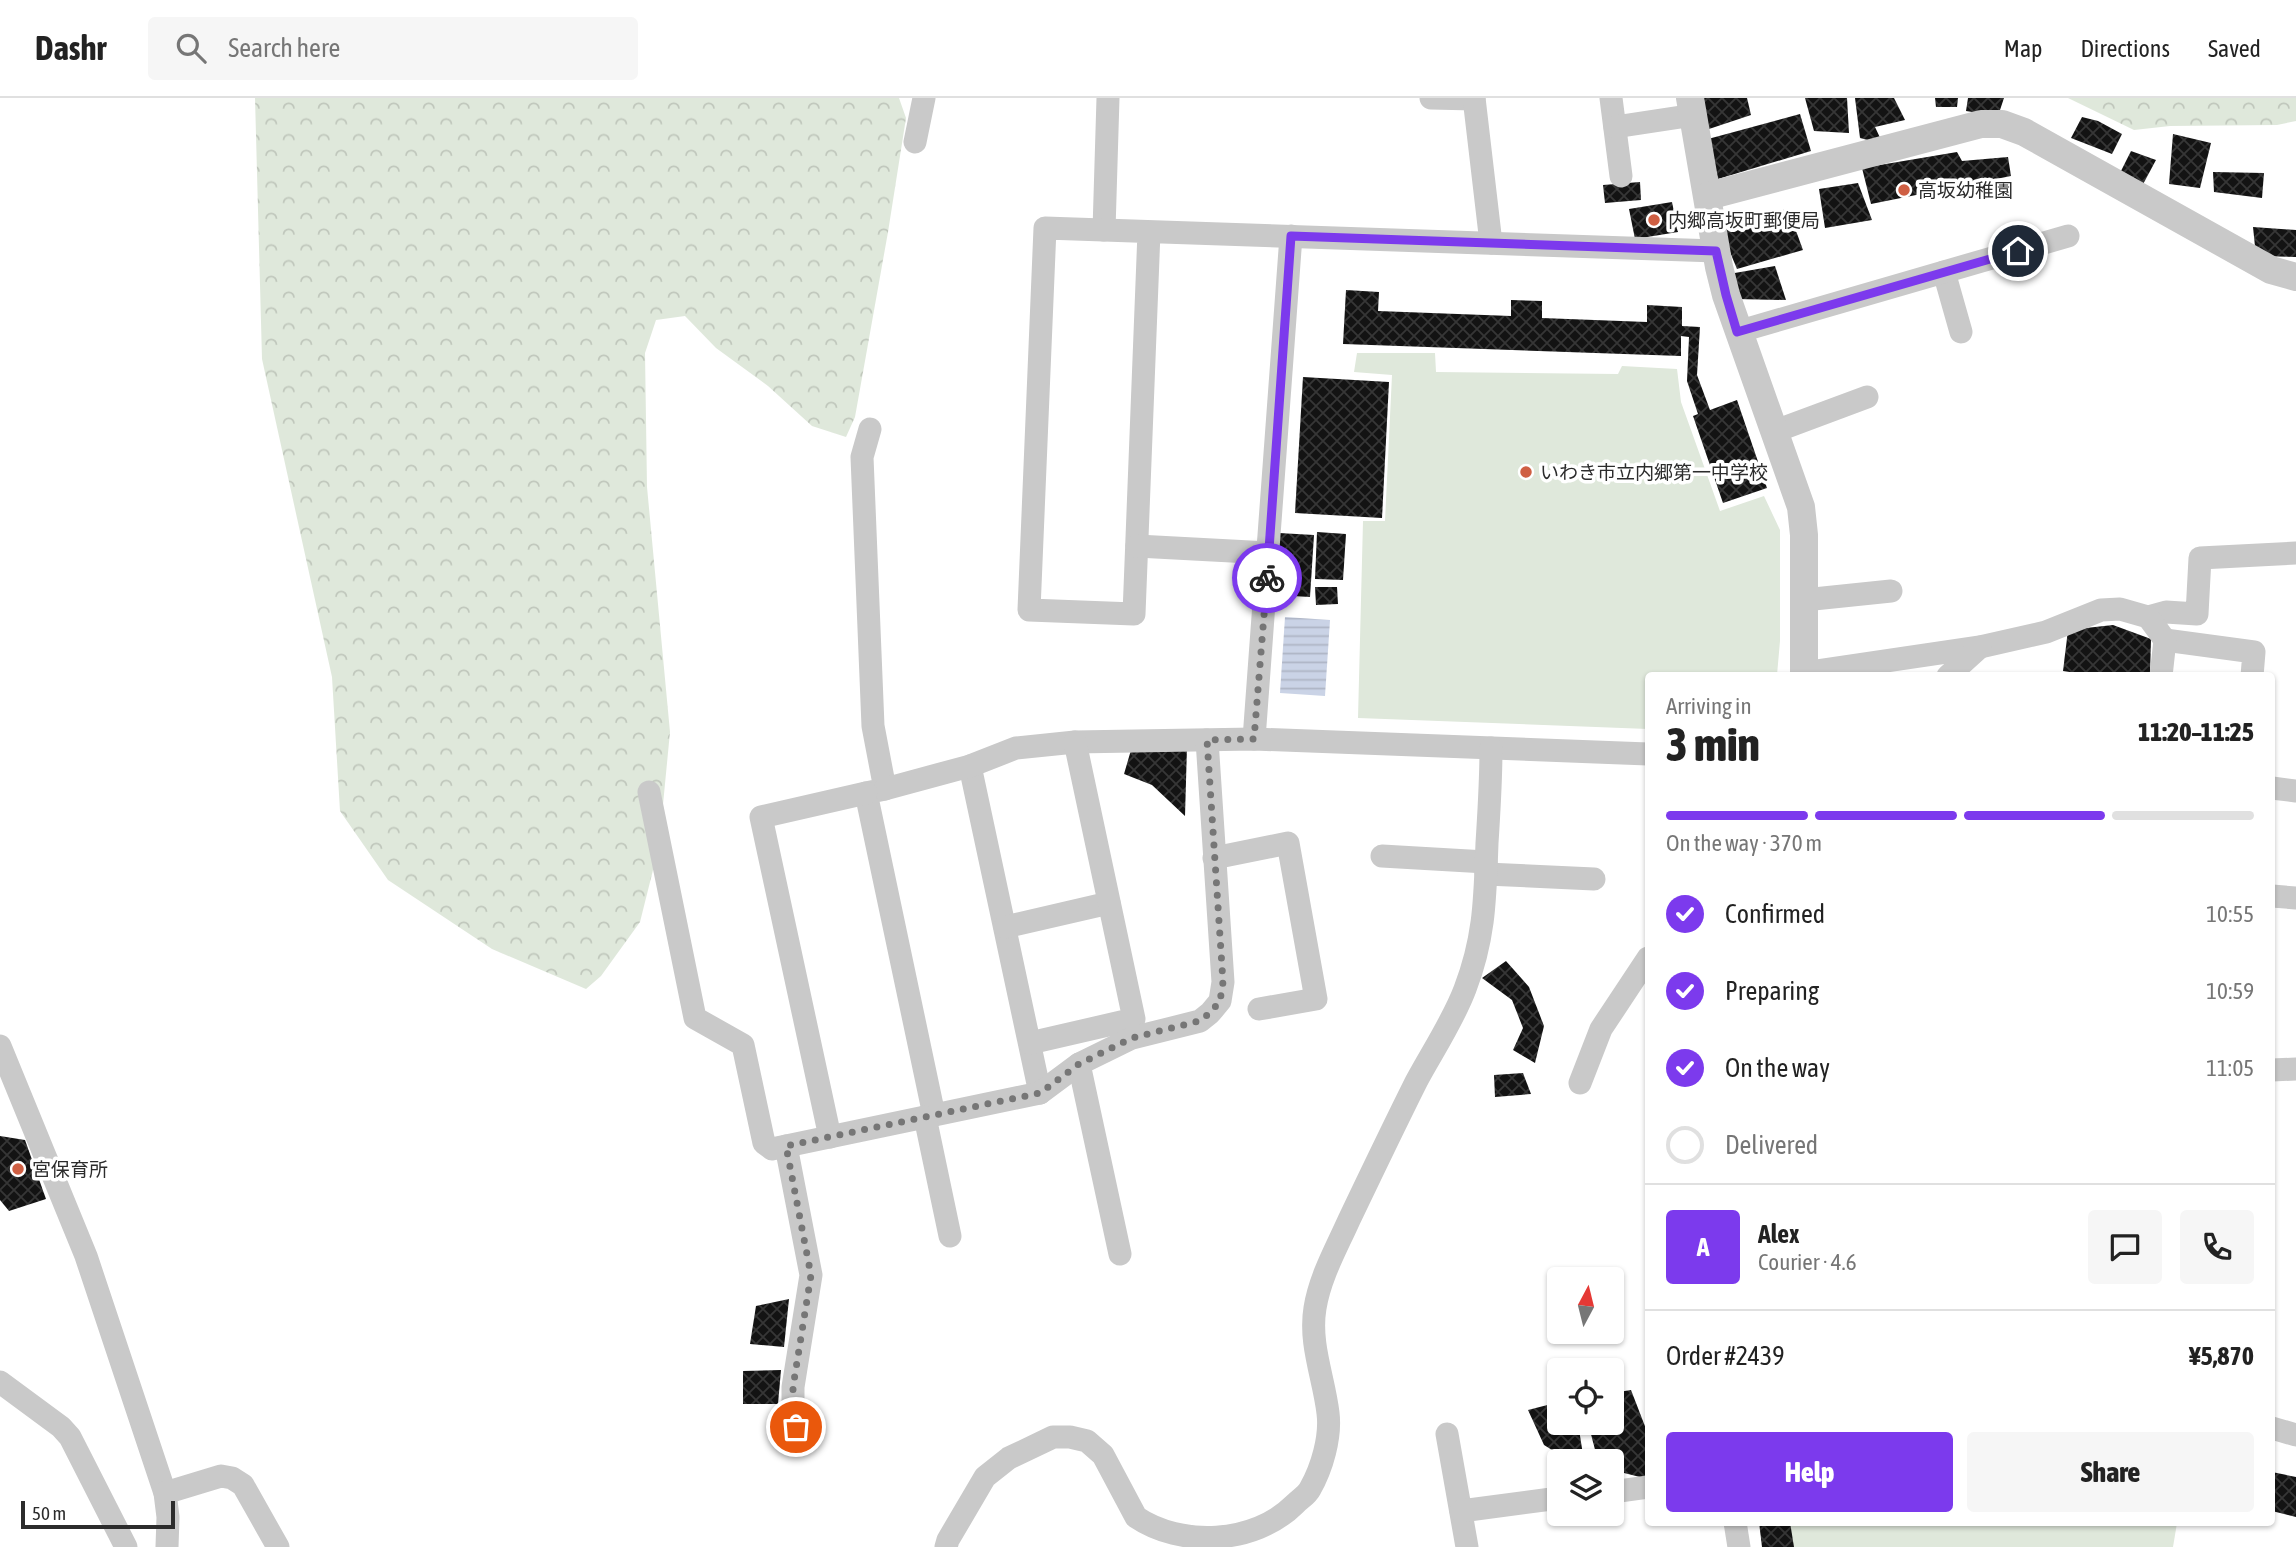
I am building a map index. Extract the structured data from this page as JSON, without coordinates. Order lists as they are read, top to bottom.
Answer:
{
  "places": [
    "高坂幼稚園",
    "内郷高坂町郵便局",
    "いわき市立内郷第一中学校",
    "宮保育所"
  ],
  "scale_bar": "50 m",
  "north": "top",
  "page": {
    "header": "Dashr",
    "search": "Search here",
    "nav": ["Map", "Directions", "Saved"],
    "heading": ["3 min", "Arriving in", "11:20–11:25"],
    "panel": [
      "Alex",
      "Courier · 4.6",
      "Order #2439",
      "¥5,870"
    ],
    "bar": "On the way · 370 m",
    "list": [
      ["Confirmed", "10:55"],
      ["Preparing", "10:59"],
      ["On the way", "11:05"],
      "Delivered"
    ],
    "round": "A",
    "buttons": ["Help", "Share"],
    "scale": "50 m"
  }
}
